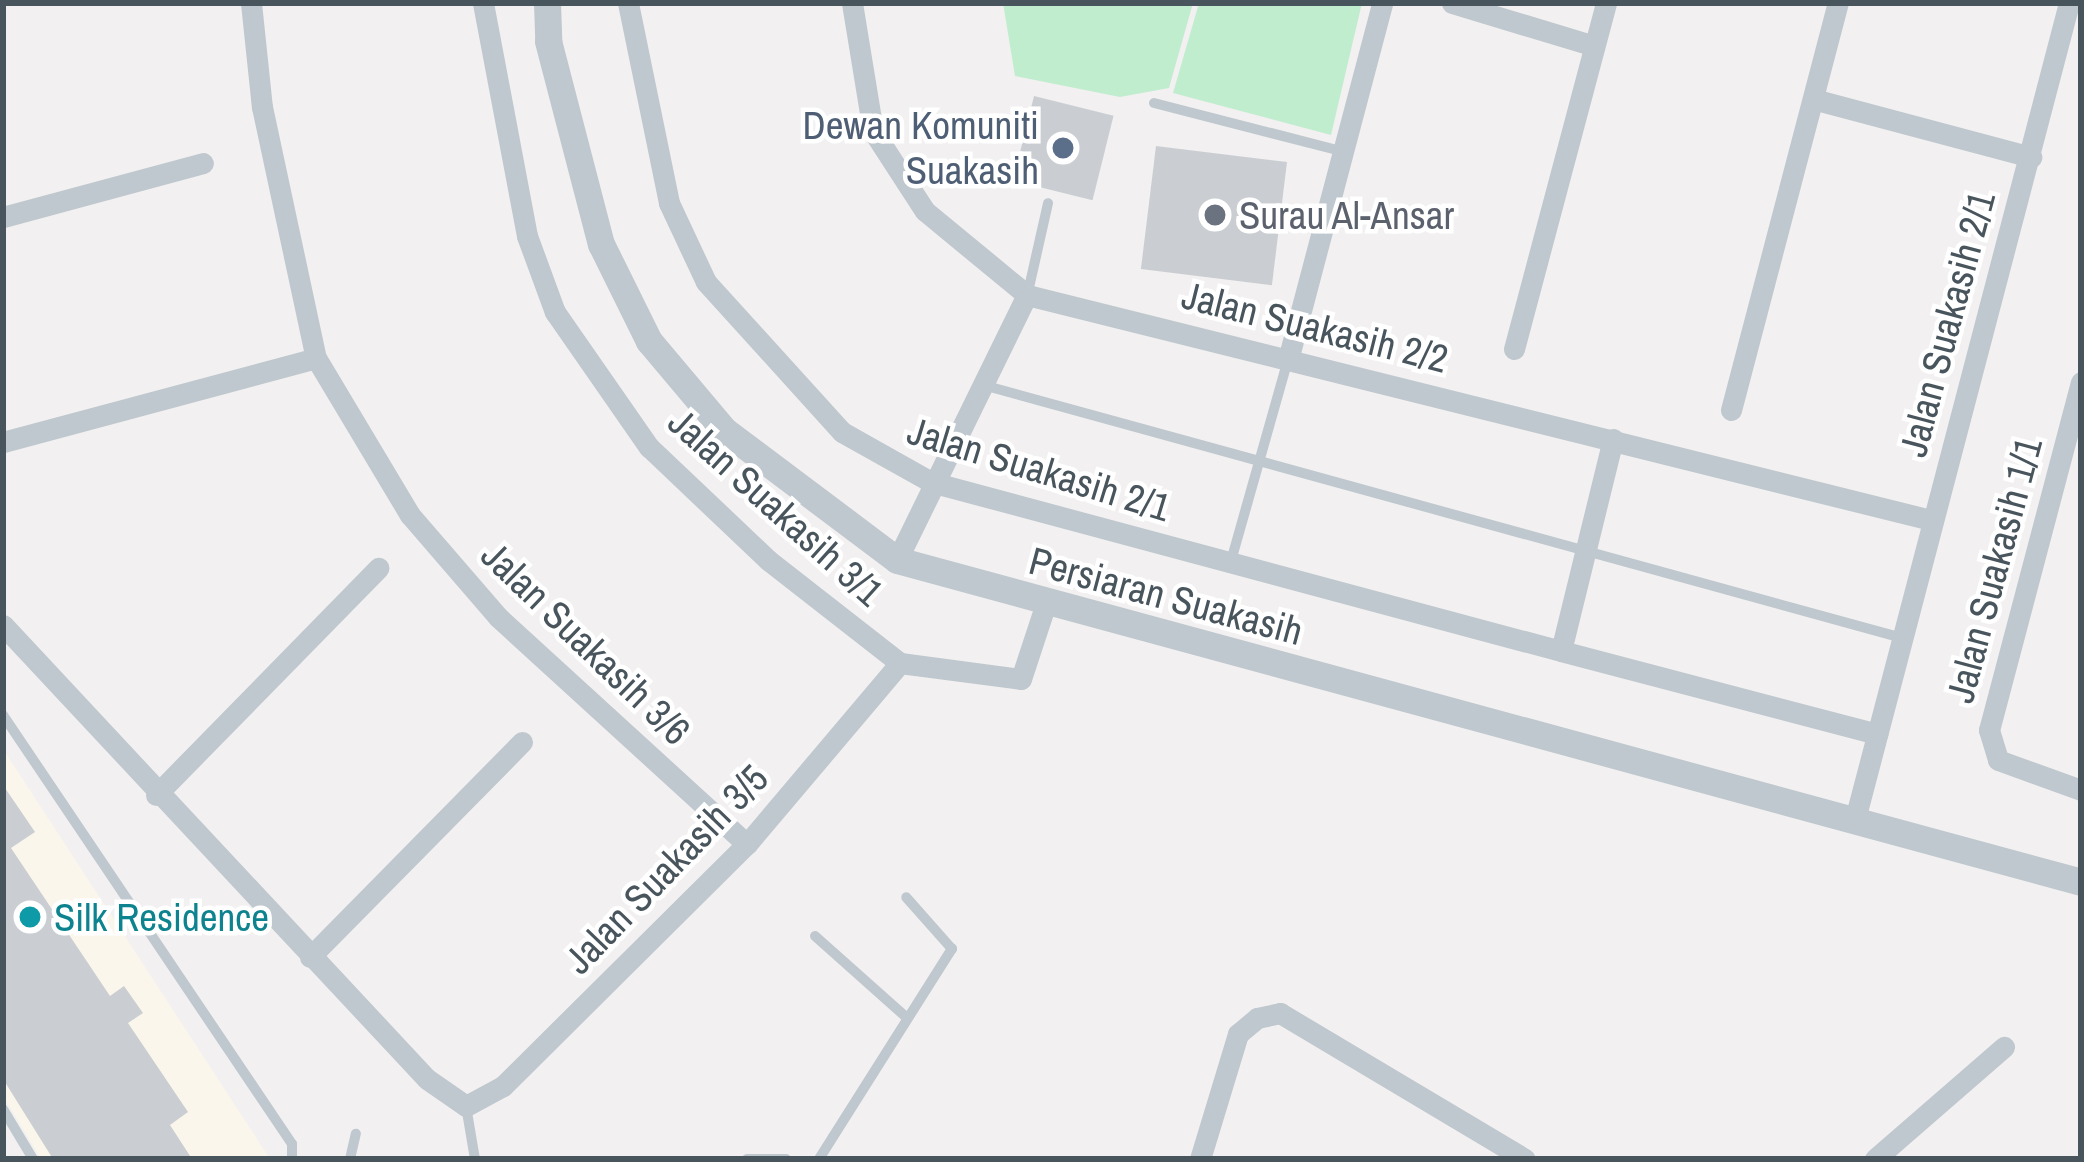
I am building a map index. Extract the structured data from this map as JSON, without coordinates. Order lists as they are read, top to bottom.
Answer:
{
  "streets": {
    "street": [
      "Jalan Suakasih 2/1",
      "Jalan Suakasih 2/2",
      "Jalan Suakasih 3/1",
      "Jalan Suakasih 1/1",
      "Persiaran Suakasih",
      "Jalan Suakasih 3/6",
      "Jalan Suakasih 3/5"
    ]
  },
  "crossings": [
    ["Jalan Suakasih 2/1", "Jalan Suakasih 2/2"],
    ["Jalan Suakasih 2/1", "Persiaran Suakasih"],
    ["Jalan Suakasih 3/1", "Jalan Suakasih 3/5"],
    ["Jalan Suakasih 3/6", "Jalan Suakasih 3/5"]
  ],
  "places": ["Dewan Komuniti Suakasih", "Surau Al-Ansar", "Silk Residence"]
}
